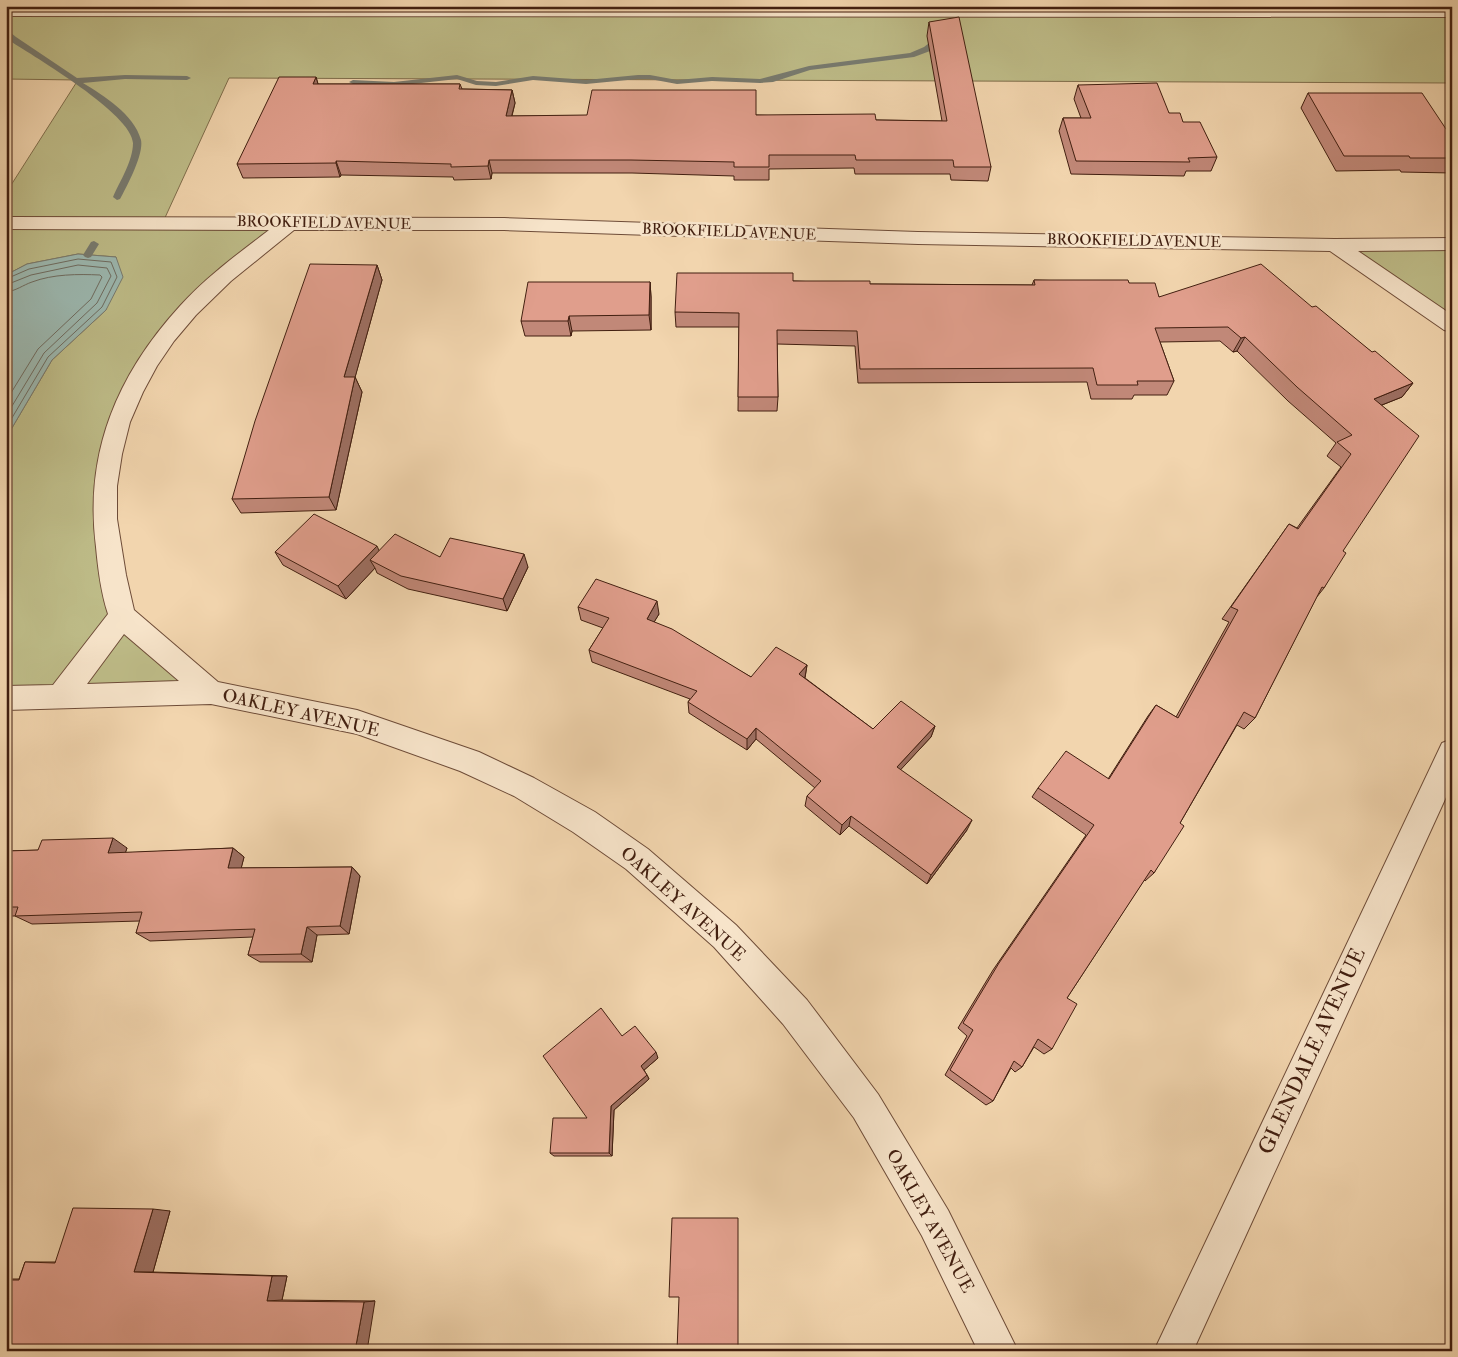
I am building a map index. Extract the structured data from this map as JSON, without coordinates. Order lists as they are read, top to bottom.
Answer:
{
  "streets": {
    "street": ["BROOKFIELD AVENUE", "OAKLEY AVENUE", "GLENDALE AVENUE"]
  }
}
